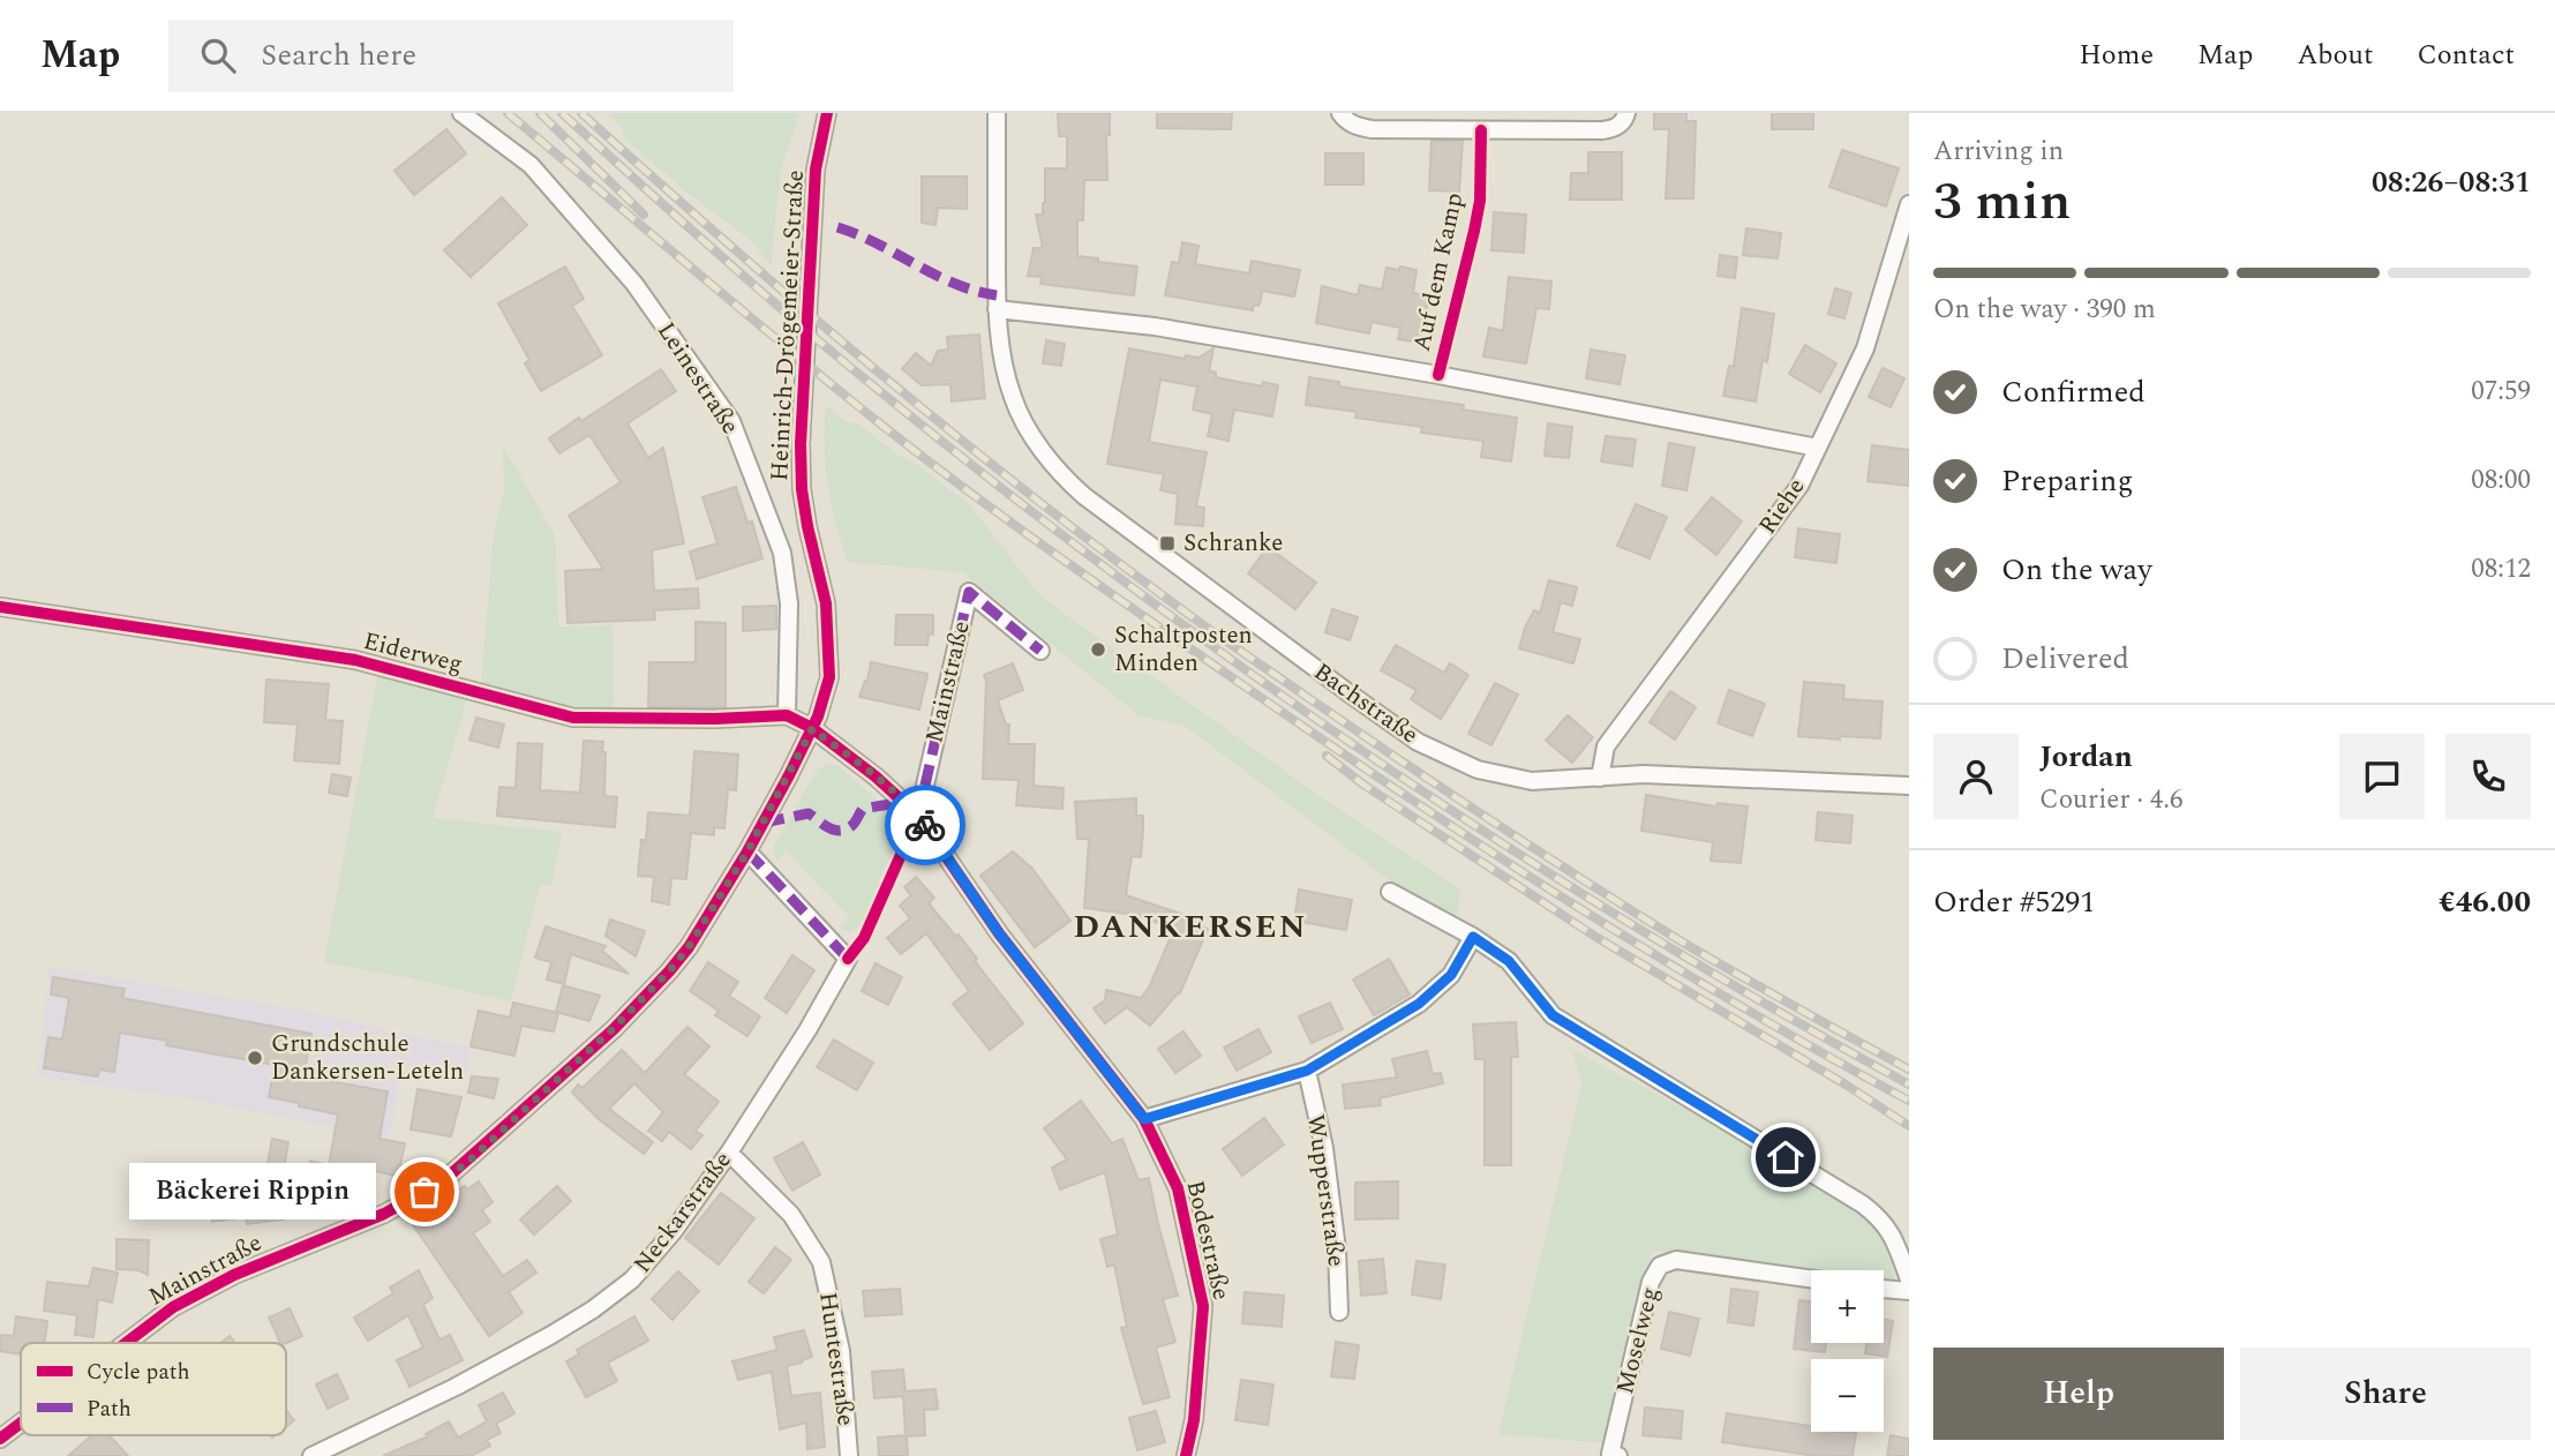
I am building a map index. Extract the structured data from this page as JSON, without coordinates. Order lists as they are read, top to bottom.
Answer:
{
  "streets": {
    "street": [
      "Auf dem Kamp",
      "Heinrich-Drögemeier-Straße",
      "Leinestraße",
      "Riehe",
      "Eiderweg",
      "Mainstraße",
      "Bachstraße",
      "Wupperstraße",
      "Neckarstraße",
      "Bodestraße",
      "Moselweg",
      "Huntestraße"
    ]
  },
  "crossings": [
    ["Auf dem Kamp", "Riehe"],
    ["Auf dem Kamp", "Bachstraße"],
    ["Heinrich-Drögemeier-Straße", "Mainstraße"],
    ["Heinrich-Drögemeier-Straße", "Bodestraße"],
    ["Leinestraße", "Eiderweg"],
    ["Riehe", "Bachstraße"],
    ["Mainstraße", "Neckarstraße"],
    ["Mainstraße", "Bodestraße"],
    ["Neckarstraße", "Huntestraße"]
  ],
  "districts": ["DANKERSEN"],
  "places": {
    "transit": ["Schranke"],
    "other": ["Schaltposten Minden", "Grundschule Dankersen-Leteln", "Bäckerei Rippin"]
  },
  "legend": ["Cycle path", "Path"],
  "page": {
    "header": "Map",
    "search": "Search here",
    "nav": [
      "Home",
      "Map",
      "About",
      "Contact"
    ],
    "heading": ["3 min", "Arriving in", "08:26–08:31"],
    "panel": [
      "Jordan",
      "Courier · 4.6",
      "Order #5291",
      "€46.00"
    ],
    "bar": "On the way · 390 m",
    "list": [
      ["Confirmed", "07:59"],
      ["Preparing", "08:00"],
      ["On the way", "08:12"],
      "Delivered"
    ],
    "bubble": "Bäckerei Rippin",
    "map_buttons": ["+", "−"],
    "buttons": ["Help", "Share"]
  }
}
